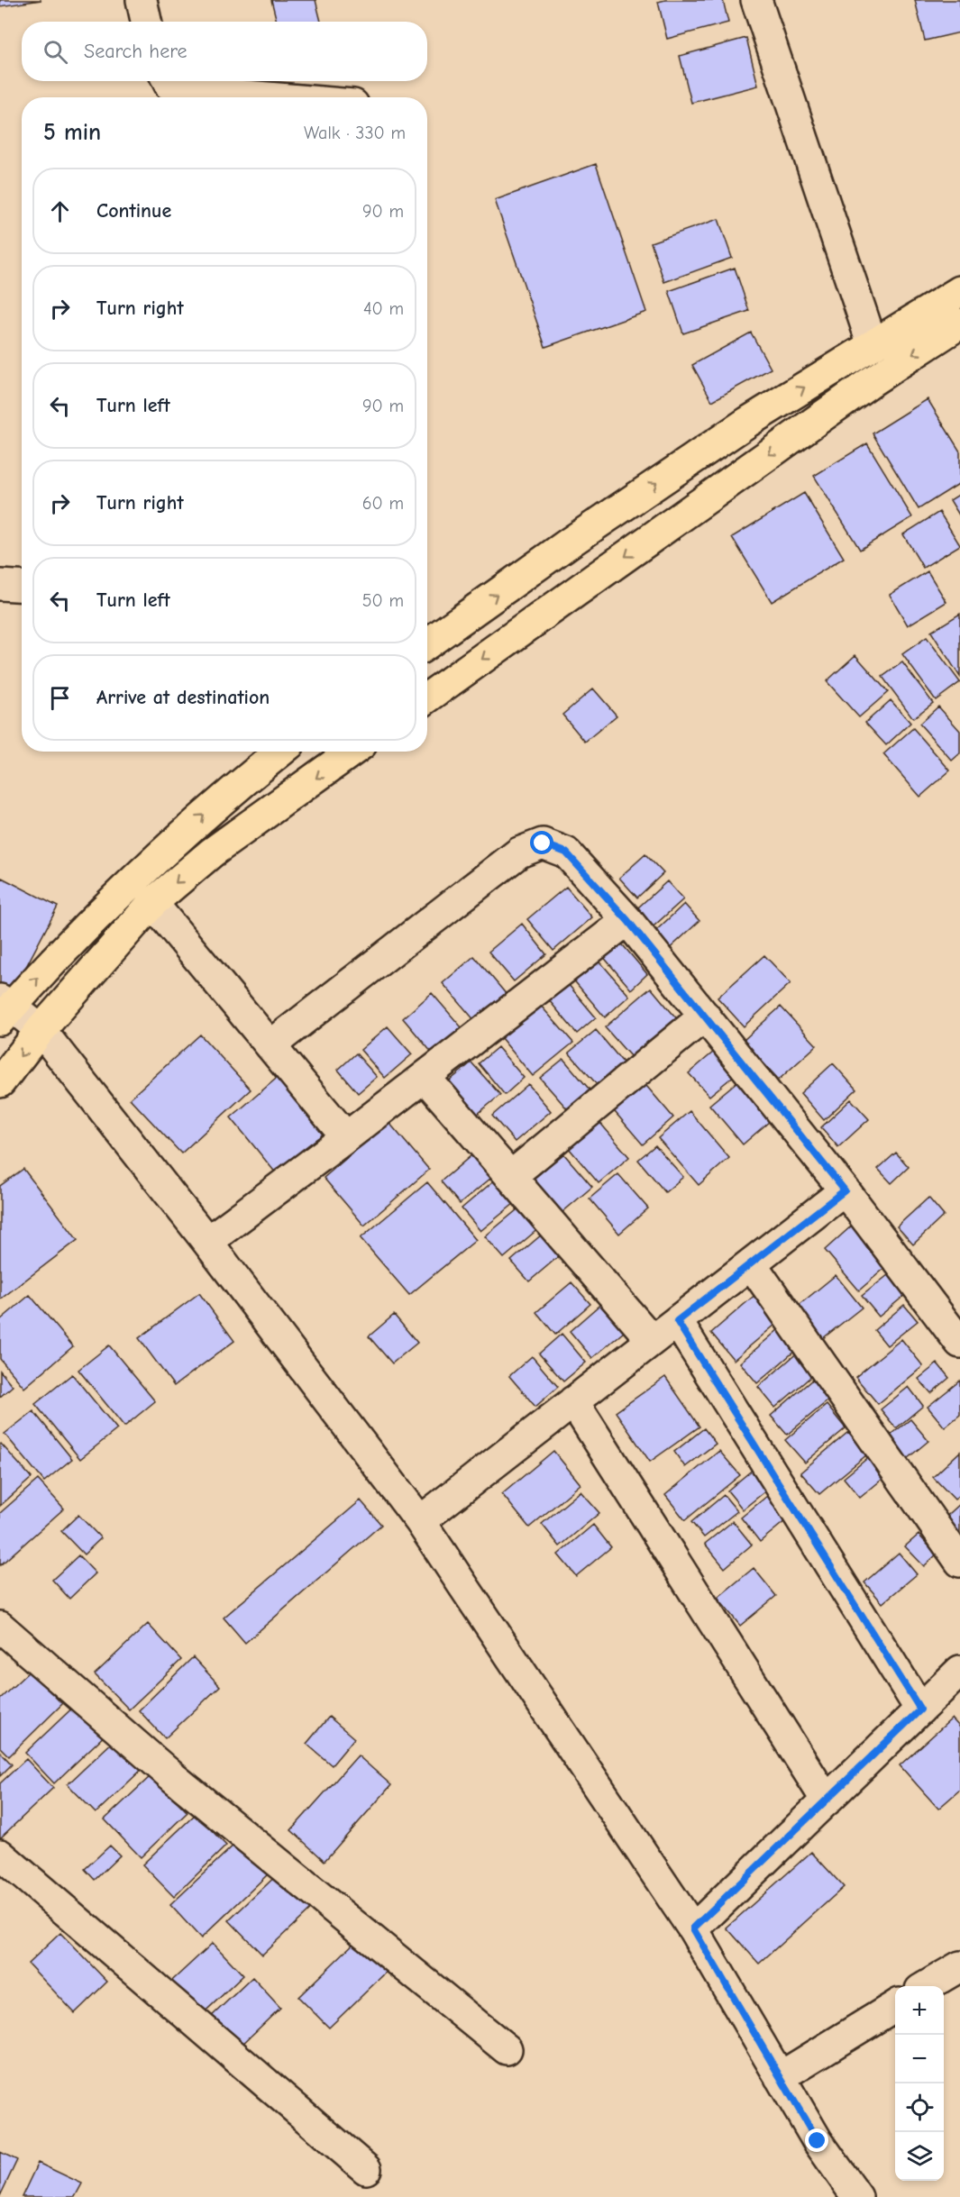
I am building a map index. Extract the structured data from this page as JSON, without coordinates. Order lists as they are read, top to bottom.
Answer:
{
  "page": {
    "search": "Search here",
    "heading": ["5 min", "Walk · 330 m"],
    "list": [
      ["Continue", "90 m"],
      ["Turn right", "40 m"],
      ["Turn left", "90 m"],
      ["Turn right", "60 m"],
      ["Turn left", "50 m"],
      "Arrive at destination"
    ],
    "map_buttons": ["+", "−"]
  }
}
